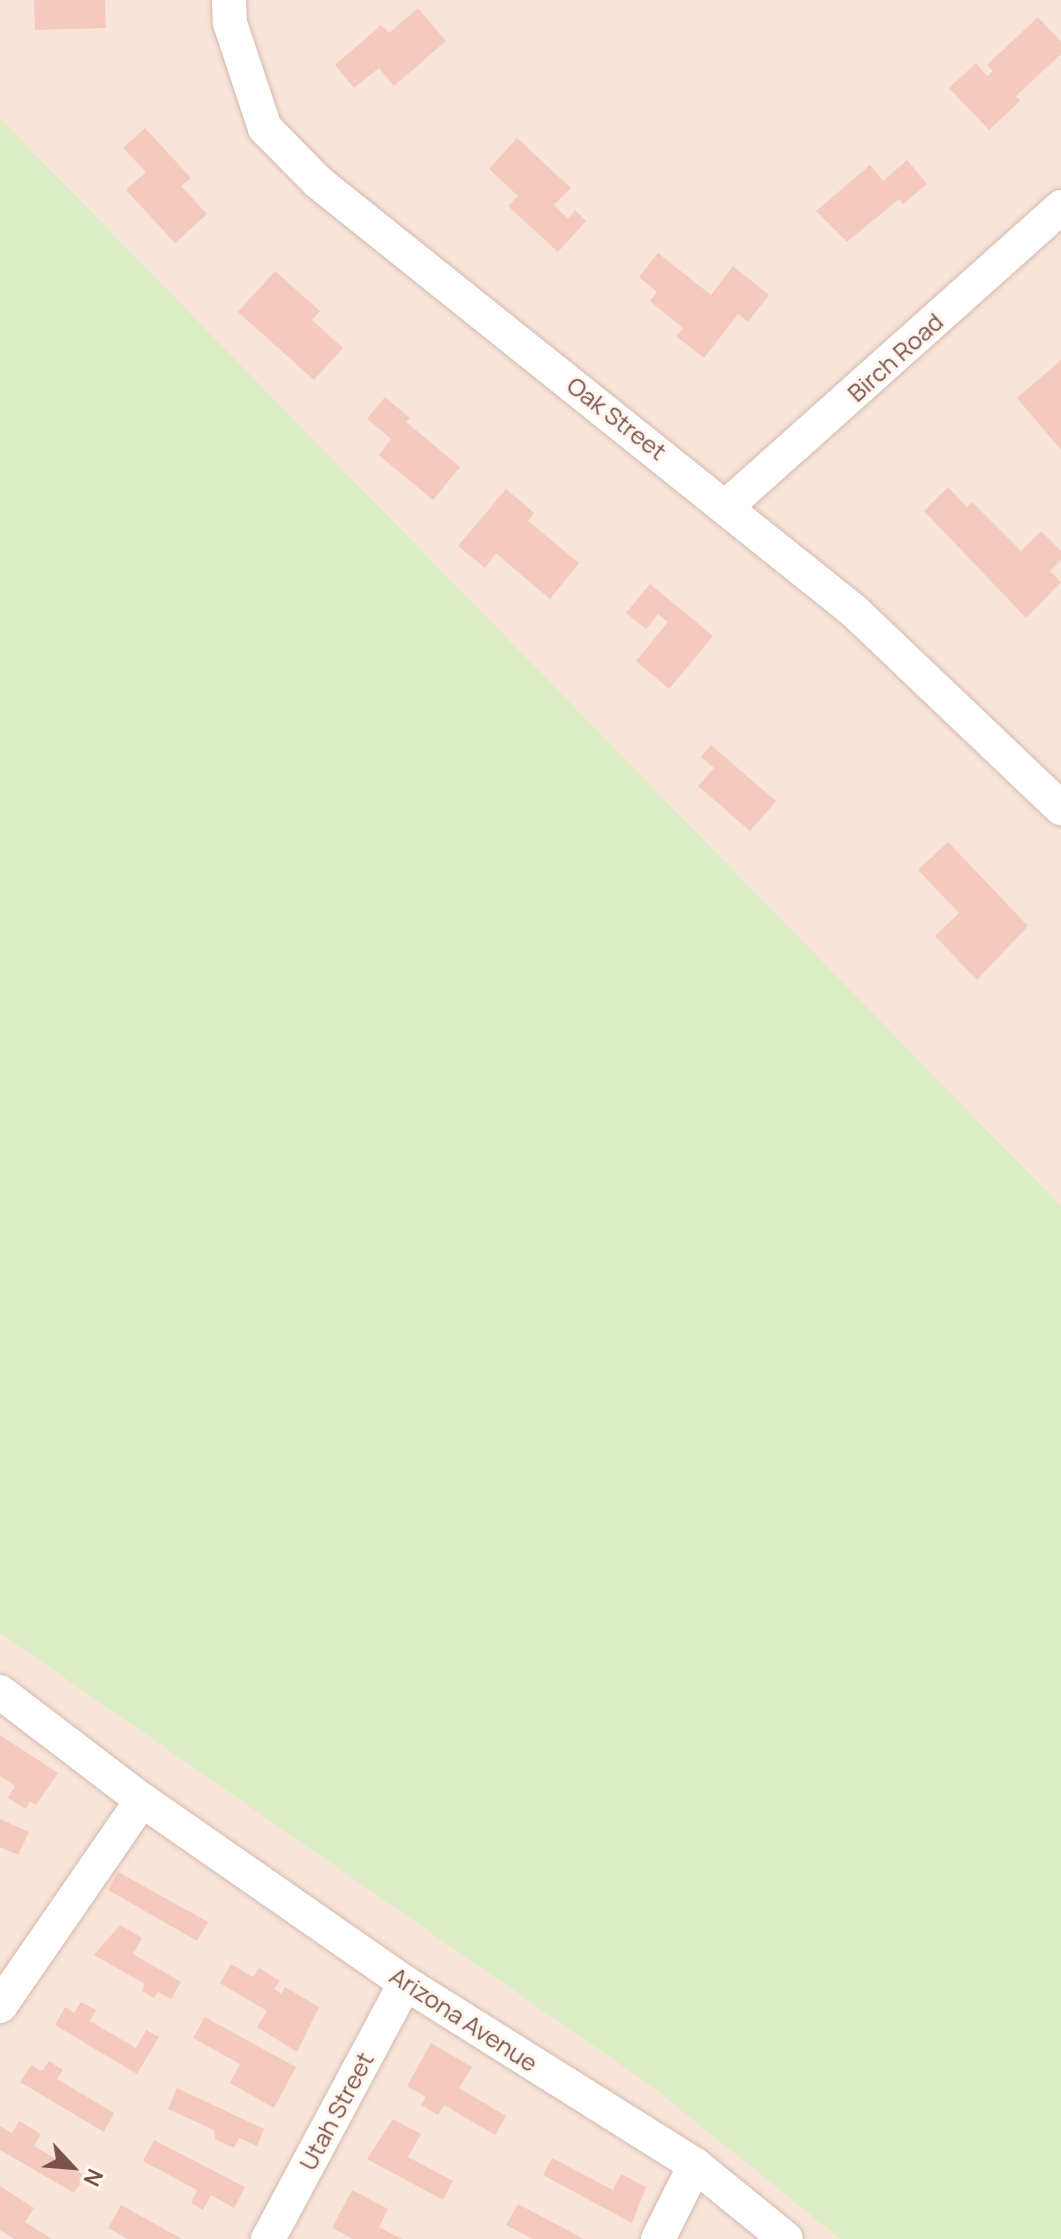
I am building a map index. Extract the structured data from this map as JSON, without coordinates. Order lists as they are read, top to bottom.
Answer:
{
  "streets": {
    "street": [
      "Birch Road",
      "Oak Street",
      "Arizona Avenue",
      "Utah Street"
    ]
  },
  "crossings": [
    ["Birch Road", "Oak Street"],
    ["Arizona Avenue", "Utah Street"]
  ],
  "north": "bottom right"
}
